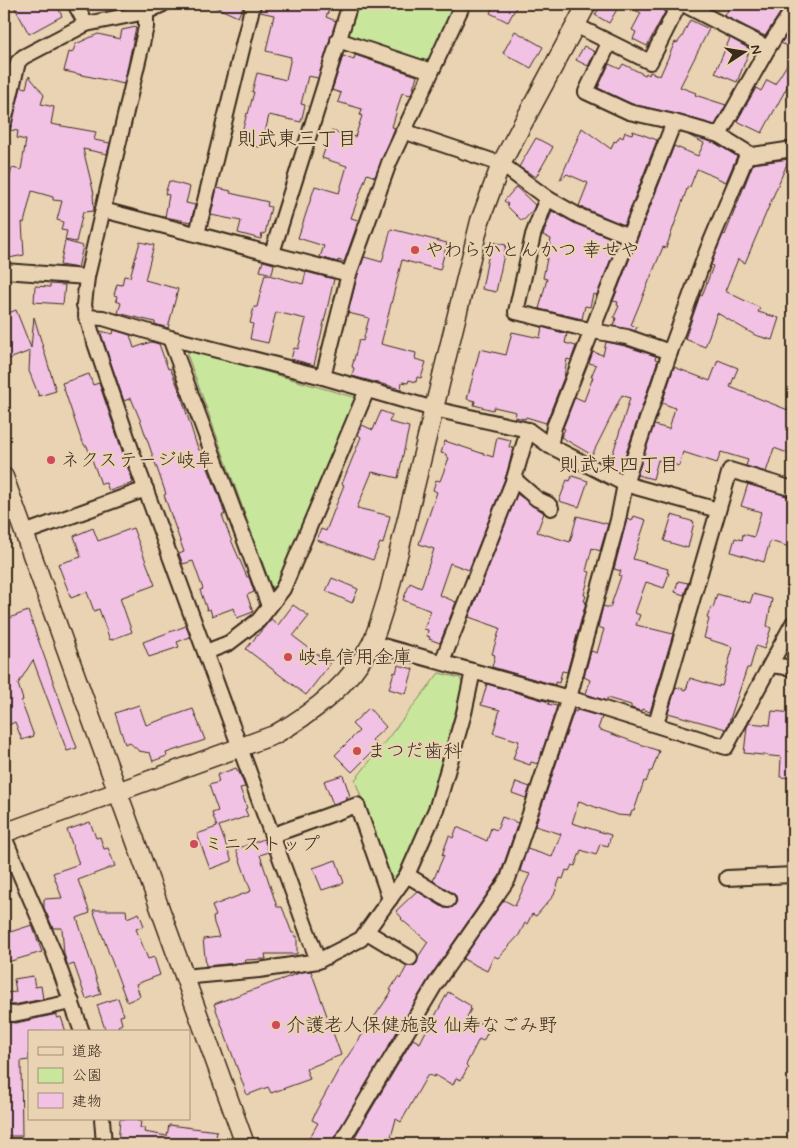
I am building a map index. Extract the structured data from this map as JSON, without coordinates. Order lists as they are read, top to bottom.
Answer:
{
  "districts": ["則武東三丁目", "則武東四丁目"],
  "places": [
    "やわらかとんかつ 幸せや",
    "ネクステージ岐阜",
    "岐阜信用金庫",
    "まつだ歯科",
    "ミニストップ",
    "介護老人保健施設 仙寿なごみ野"
  ],
  "legend": ["道路", "公園", "建物"],
  "north": "right"
}
